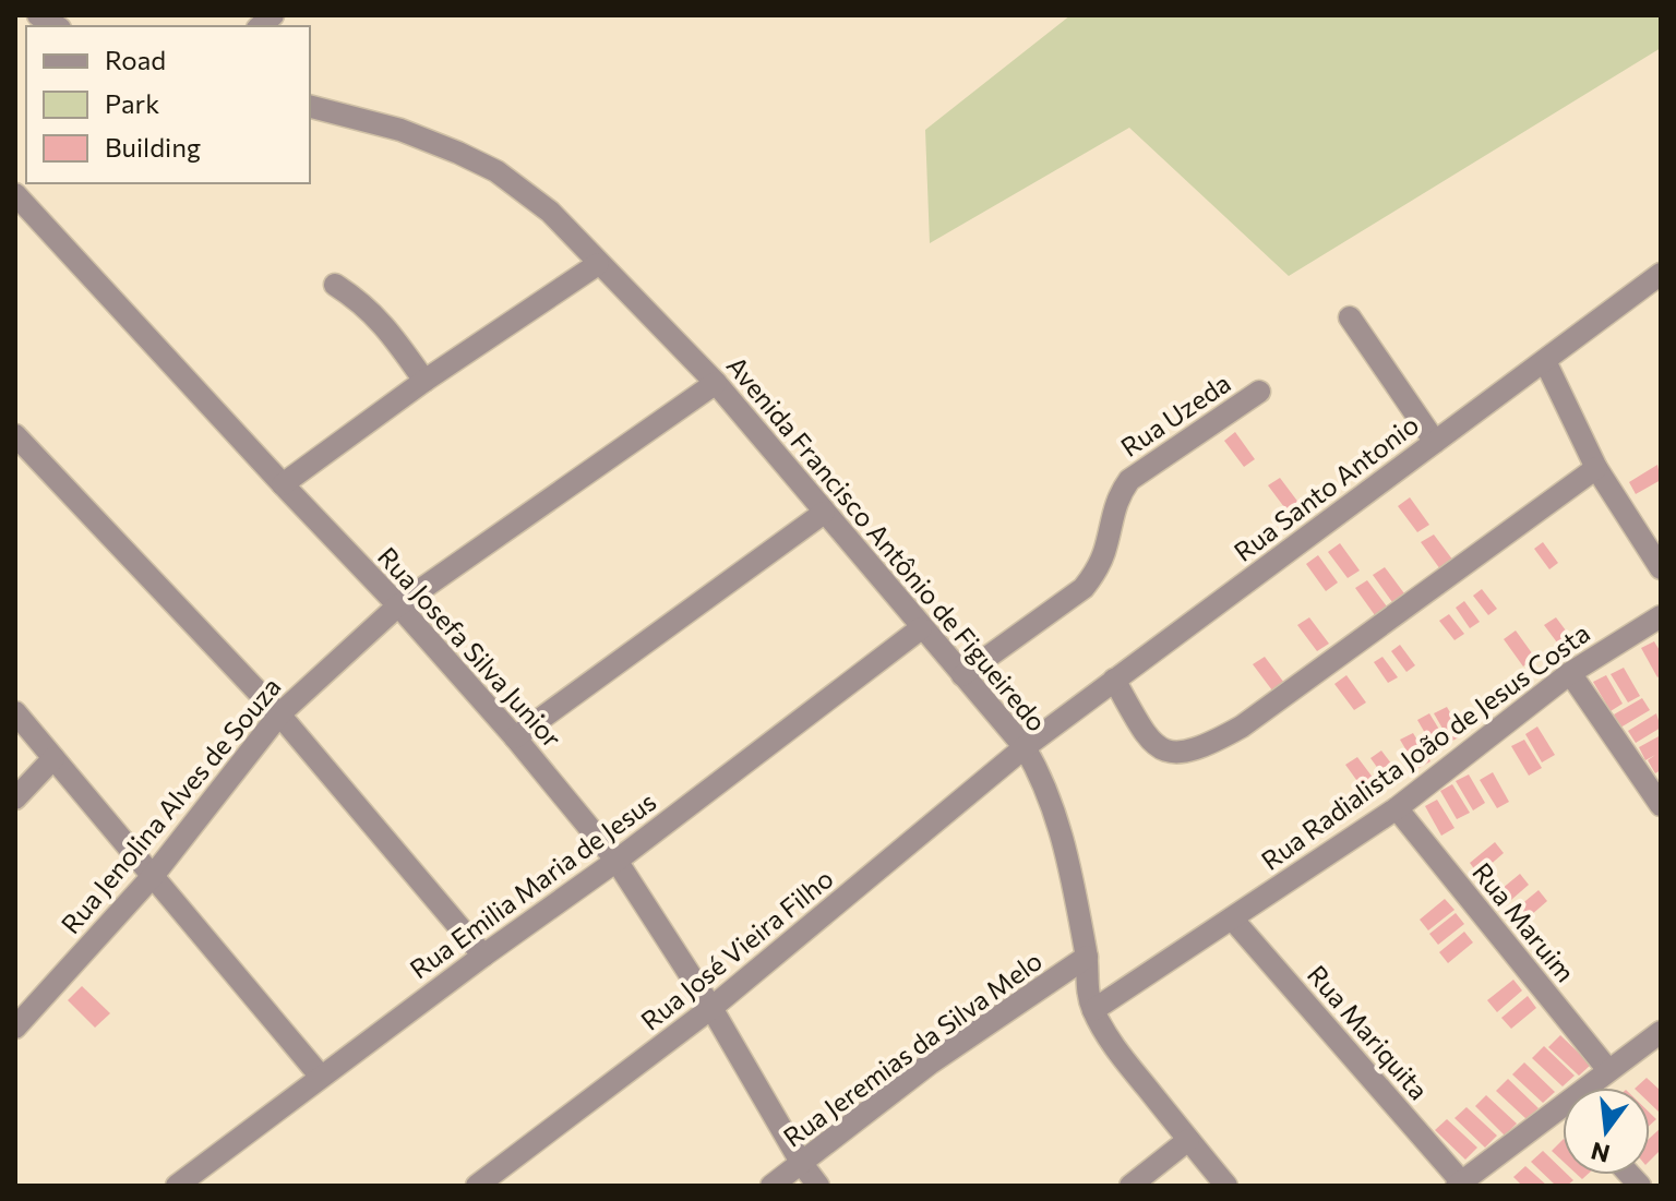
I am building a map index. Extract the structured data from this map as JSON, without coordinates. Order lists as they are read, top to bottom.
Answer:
{
  "streets": {
    "street": [
      "Rua Uzeda",
      "Rua Santo Antonio",
      "Avenida Francisco Antônio de Figueiredo",
      "Rua Josefa Silva Junior",
      "Rua Radialista João de Jesus Costa",
      "Rua Jenolina Alves de Souza",
      "Rua Emilia Maria de Jesus",
      "Rua Maruim",
      "Rua José Vieira Filho",
      "Rua Mariquita",
      "Rua Jeremias da Silva Melo"
    ]
  },
  "crossings": [
    ["Rua Uzeda", "Avenida Francisco Antônio de Figueiredo"],
    ["Rua Santo Antonio", "Avenida Francisco Antônio de Figueiredo"],
    ["Rua Santo Antonio", "Rua José Vieira Filho"],
    ["Avenida Francisco Antônio de Figueiredo", "Rua Radialista João de Jesus Costa"],
    ["Avenida Francisco Antônio de Figueiredo", "Rua Jenolina Alves de Souza"],
    ["Avenida Francisco Antônio de Figueiredo", "Rua Emilia Maria de Jesus"],
    ["Avenida Francisco Antônio de Figueiredo", "Rua José Vieira Filho"],
    ["Avenida Francisco Antônio de Figueiredo", "Rua Jeremias da Silva Melo"],
    ["Rua Josefa Silva Junior", "Rua Jenolina Alves de Souza"],
    ["Rua Josefa Silva Junior", "Rua Emilia Maria de Jesus"],
    ["Rua Josefa Silva Junior", "Rua José Vieira Filho"],
    ["Rua Josefa Silva Junior", "Rua Jeremias da Silva Melo"],
    ["Rua Radialista João de Jesus Costa", "Rua Maruim"],
    ["Rua Radialista João de Jesus Costa", "Rua Mariquita"]
  ],
  "legend": ["Road", "Park", "Building"],
  "north": "bottom"
}
